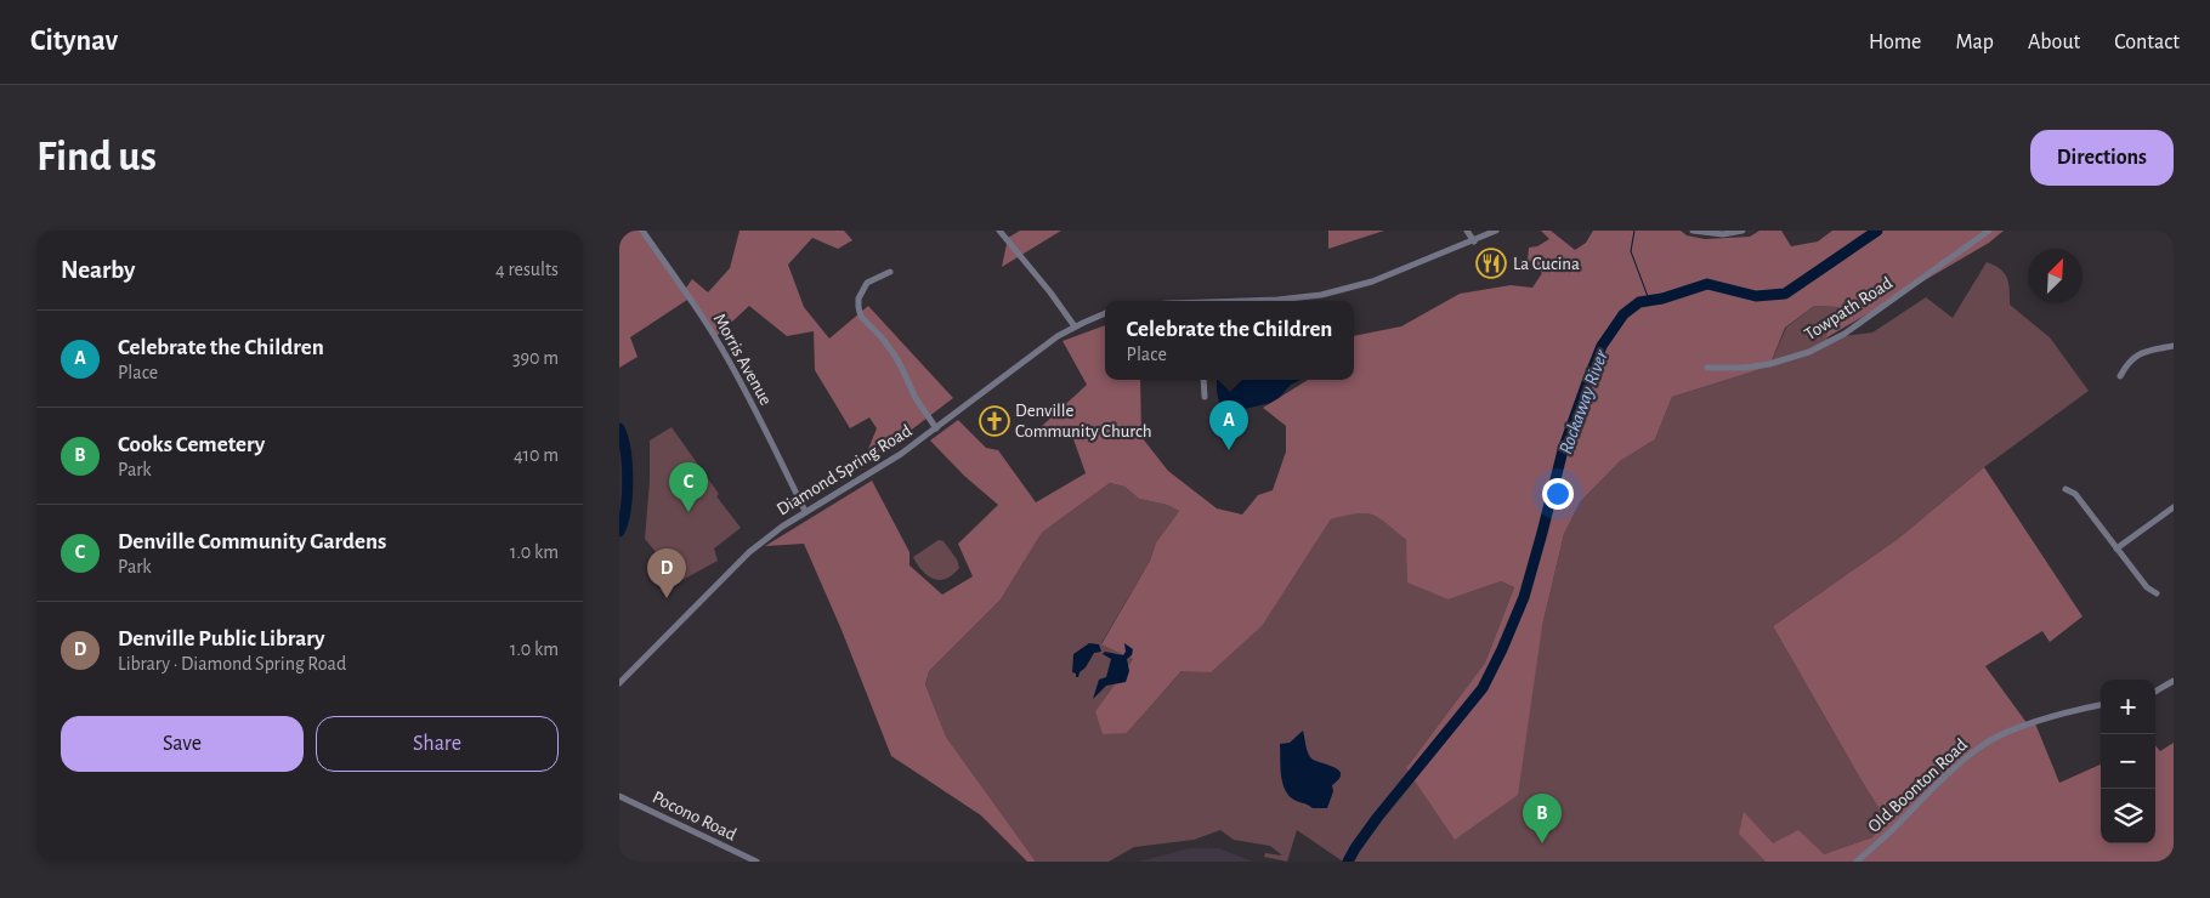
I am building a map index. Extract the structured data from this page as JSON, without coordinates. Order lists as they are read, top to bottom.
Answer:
{
  "streets": {
    "street": [
      "Towpath Road",
      "Morris Avenue",
      "Diamond Spring Road",
      "Old Boonton Road",
      "Pocono Road"
    ]
  },
  "crossings": [
    ["Morris Avenue", "Diamond Spring Road"]
  ],
  "water": ["Rockaway River"],
  "places": {
    "restaurant": ["La Cucina"],
    "church": ["Denville Community Church"]
  },
  "north": "top right",
  "page": {
    "header": "Citynav",
    "nav": [
      "Home",
      "Map",
      "About",
      "Contact"
    ],
    "buttons": [
      "Directions",
      ["Save", "Share"]
    ],
    "title": "Find us",
    "heading": ["Nearby", "4 results"],
    "popup": ["Celebrate the Children", "Place"],
    "list": [
      {
        "mark": "A",
        "name": "Celebrate the Children",
        "note": "Place",
        "value": "390 m"
      },
      {
        "mark": "B",
        "name": "Cooks Cemetery",
        "note": "Park",
        "value": "410 m"
      },
      {
        "mark": "C",
        "name": "Denville Community Gardens",
        "note": "Park",
        "value": "1.0 km"
      },
      {
        "mark": "D",
        "name": "Denville Public Library",
        "note": "Library · Diamond Spring Road",
        "value": "1.0 km"
      }
    ],
    "pins": [
      "A",
      "C",
      "D",
      "B"
    ],
    "map_buttons": ["+", "−"]
  }
}
